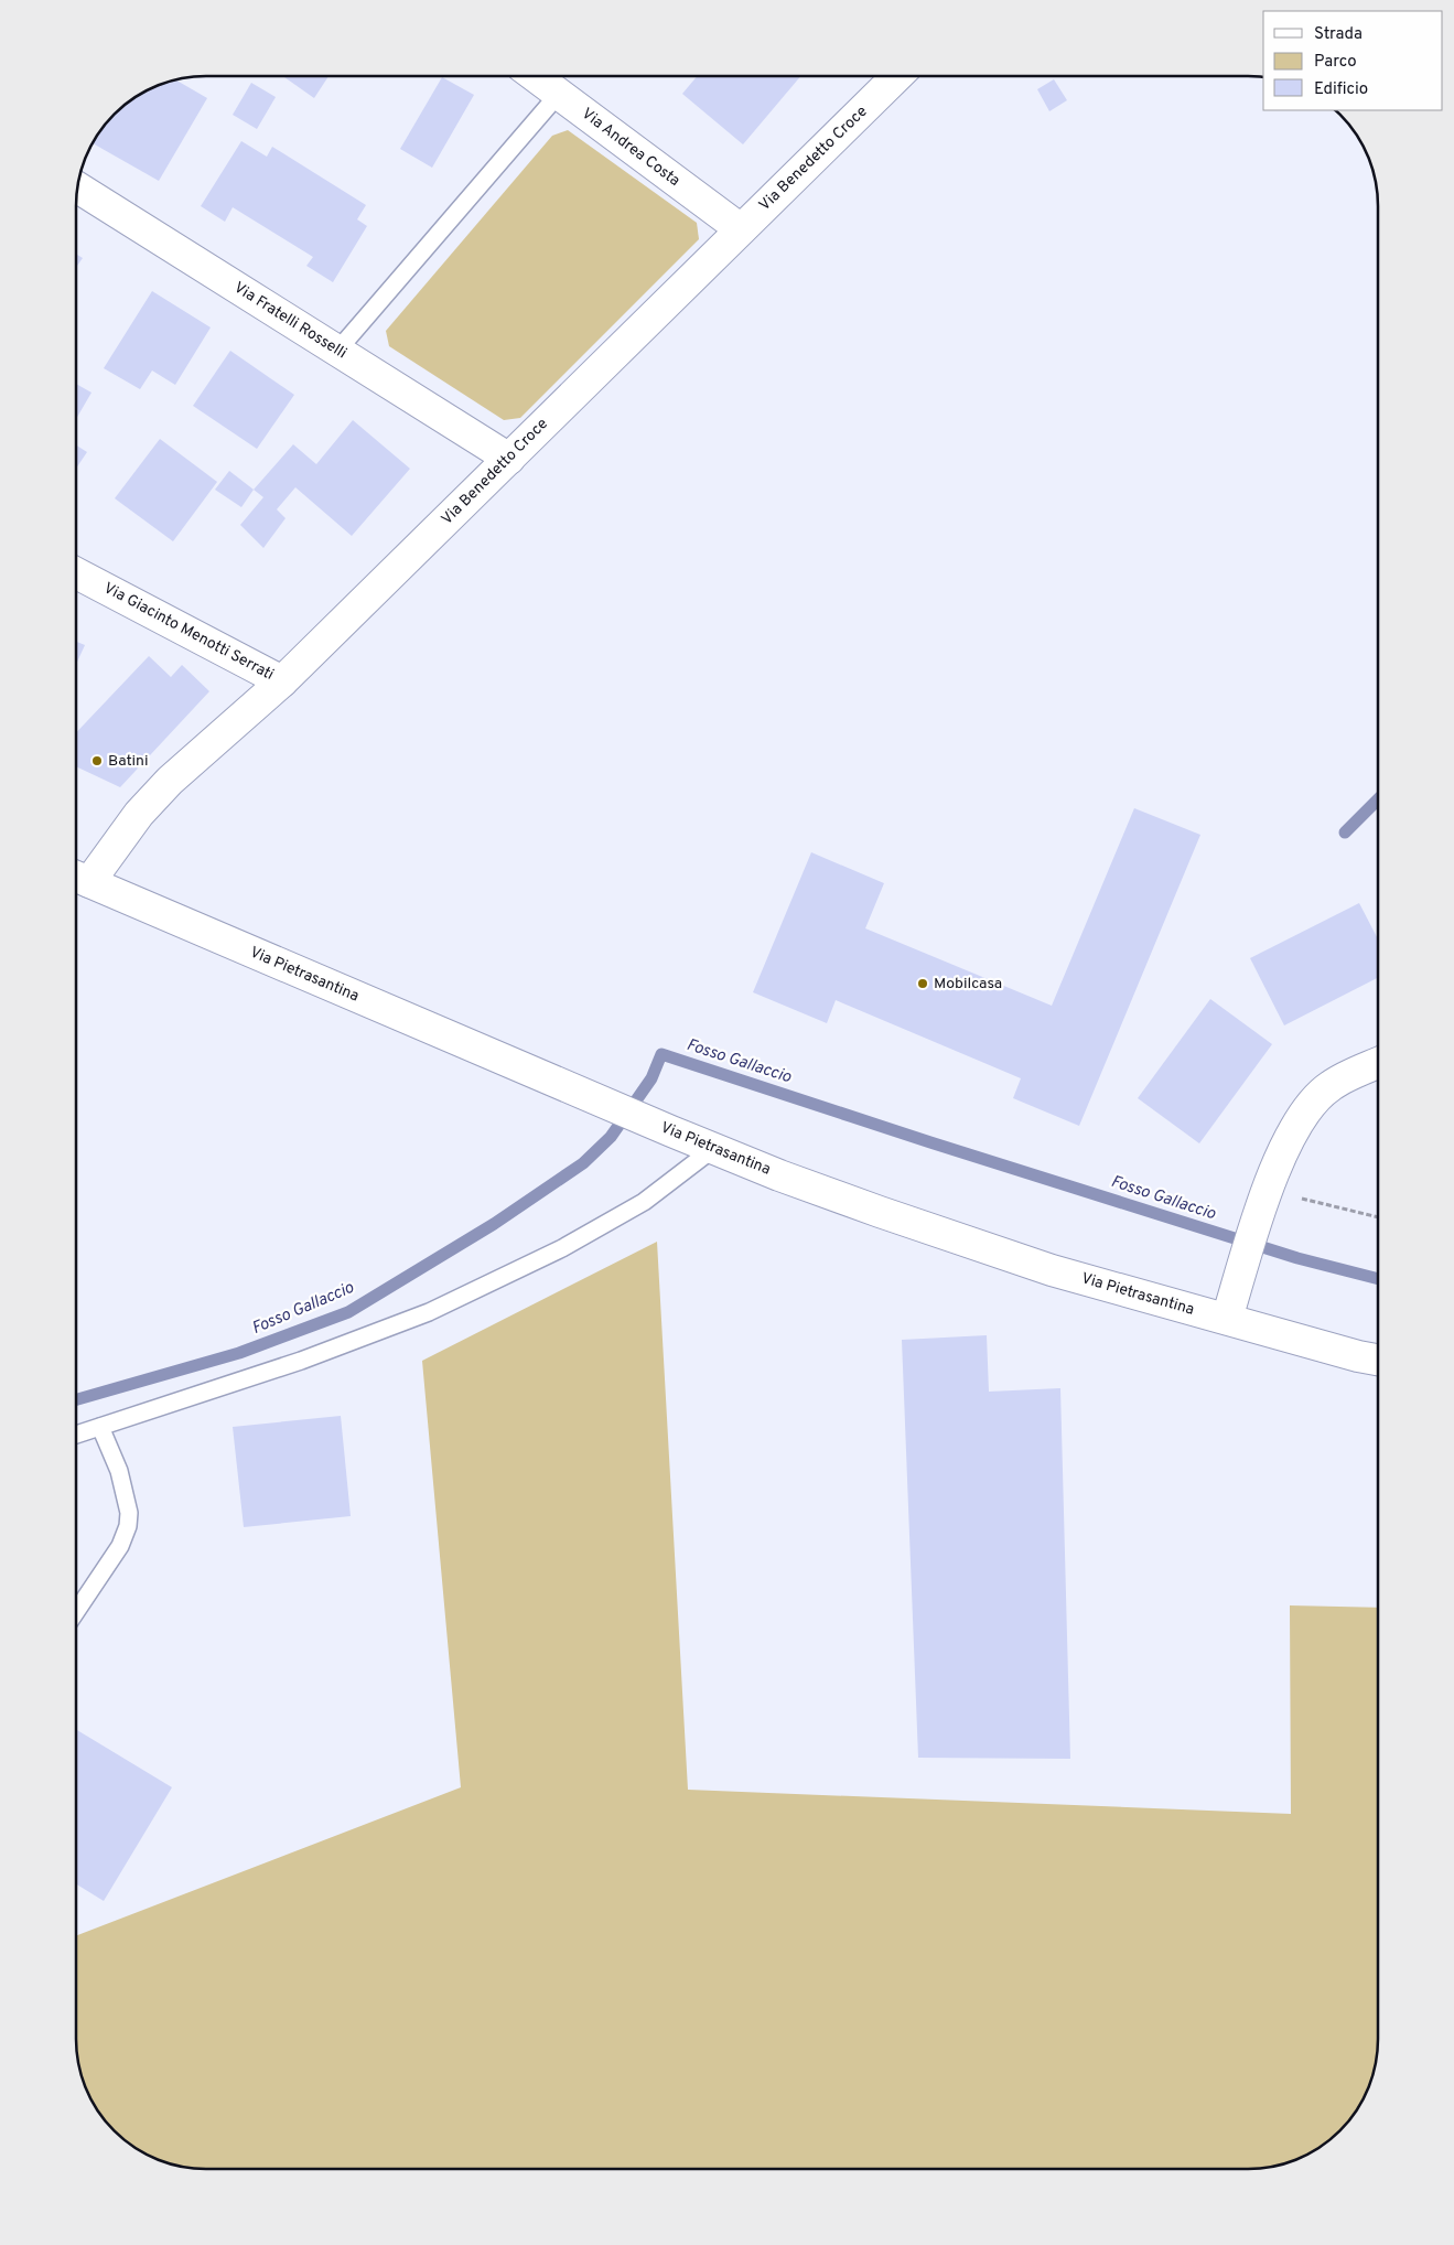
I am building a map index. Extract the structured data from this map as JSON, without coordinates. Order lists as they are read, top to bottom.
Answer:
{
  "streets": {
    "street": [
      "Via Andrea Costa",
      "Via Benedetto Croce",
      "Via Fratelli Rosselli",
      "Via Giacinto Menotti Serrati",
      "Via Pietrasantina"
    ]
  },
  "crossings": [
    ["Via Andrea Costa", "Via Benedetto Croce"],
    ["Via Benedetto Croce", "Via Fratelli Rosselli"],
    ["Via Benedetto Croce", "Via Giacinto Menotti Serrati"],
    ["Via Benedetto Croce", "Via Pietrasantina"]
  ],
  "water": ["Fosso Gallaccio"],
  "places": ["Batini", "Mobilcasa"],
  "legend": ["Strada", "Parco", "Edificio"]
}
